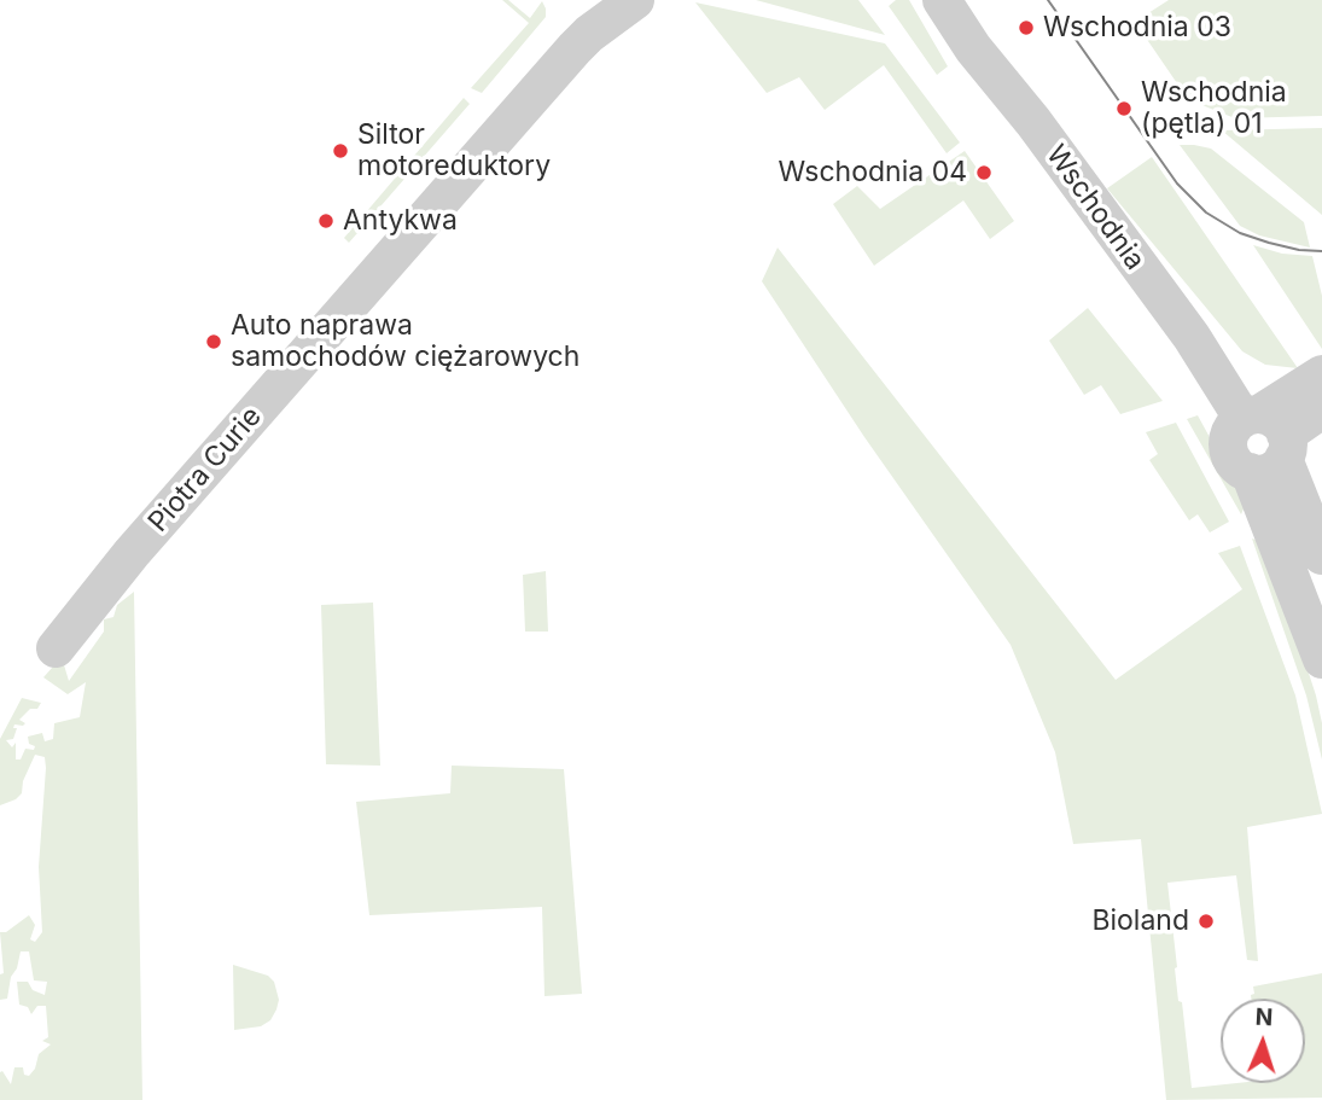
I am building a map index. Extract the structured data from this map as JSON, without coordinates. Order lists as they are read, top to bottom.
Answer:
{
  "streets": {
    "street": ["Wschodnia", "Piotra Curie"]
  },
  "places": [
    "Wschodnia 03",
    "Wschodnia (pętla) 01",
    "Siltor motoreduktory",
    "Wschodnia 04",
    "Antykwa",
    "Auto naprawa samochodów ciężarowych",
    "Bioland"
  ],
  "north": "top"
}
